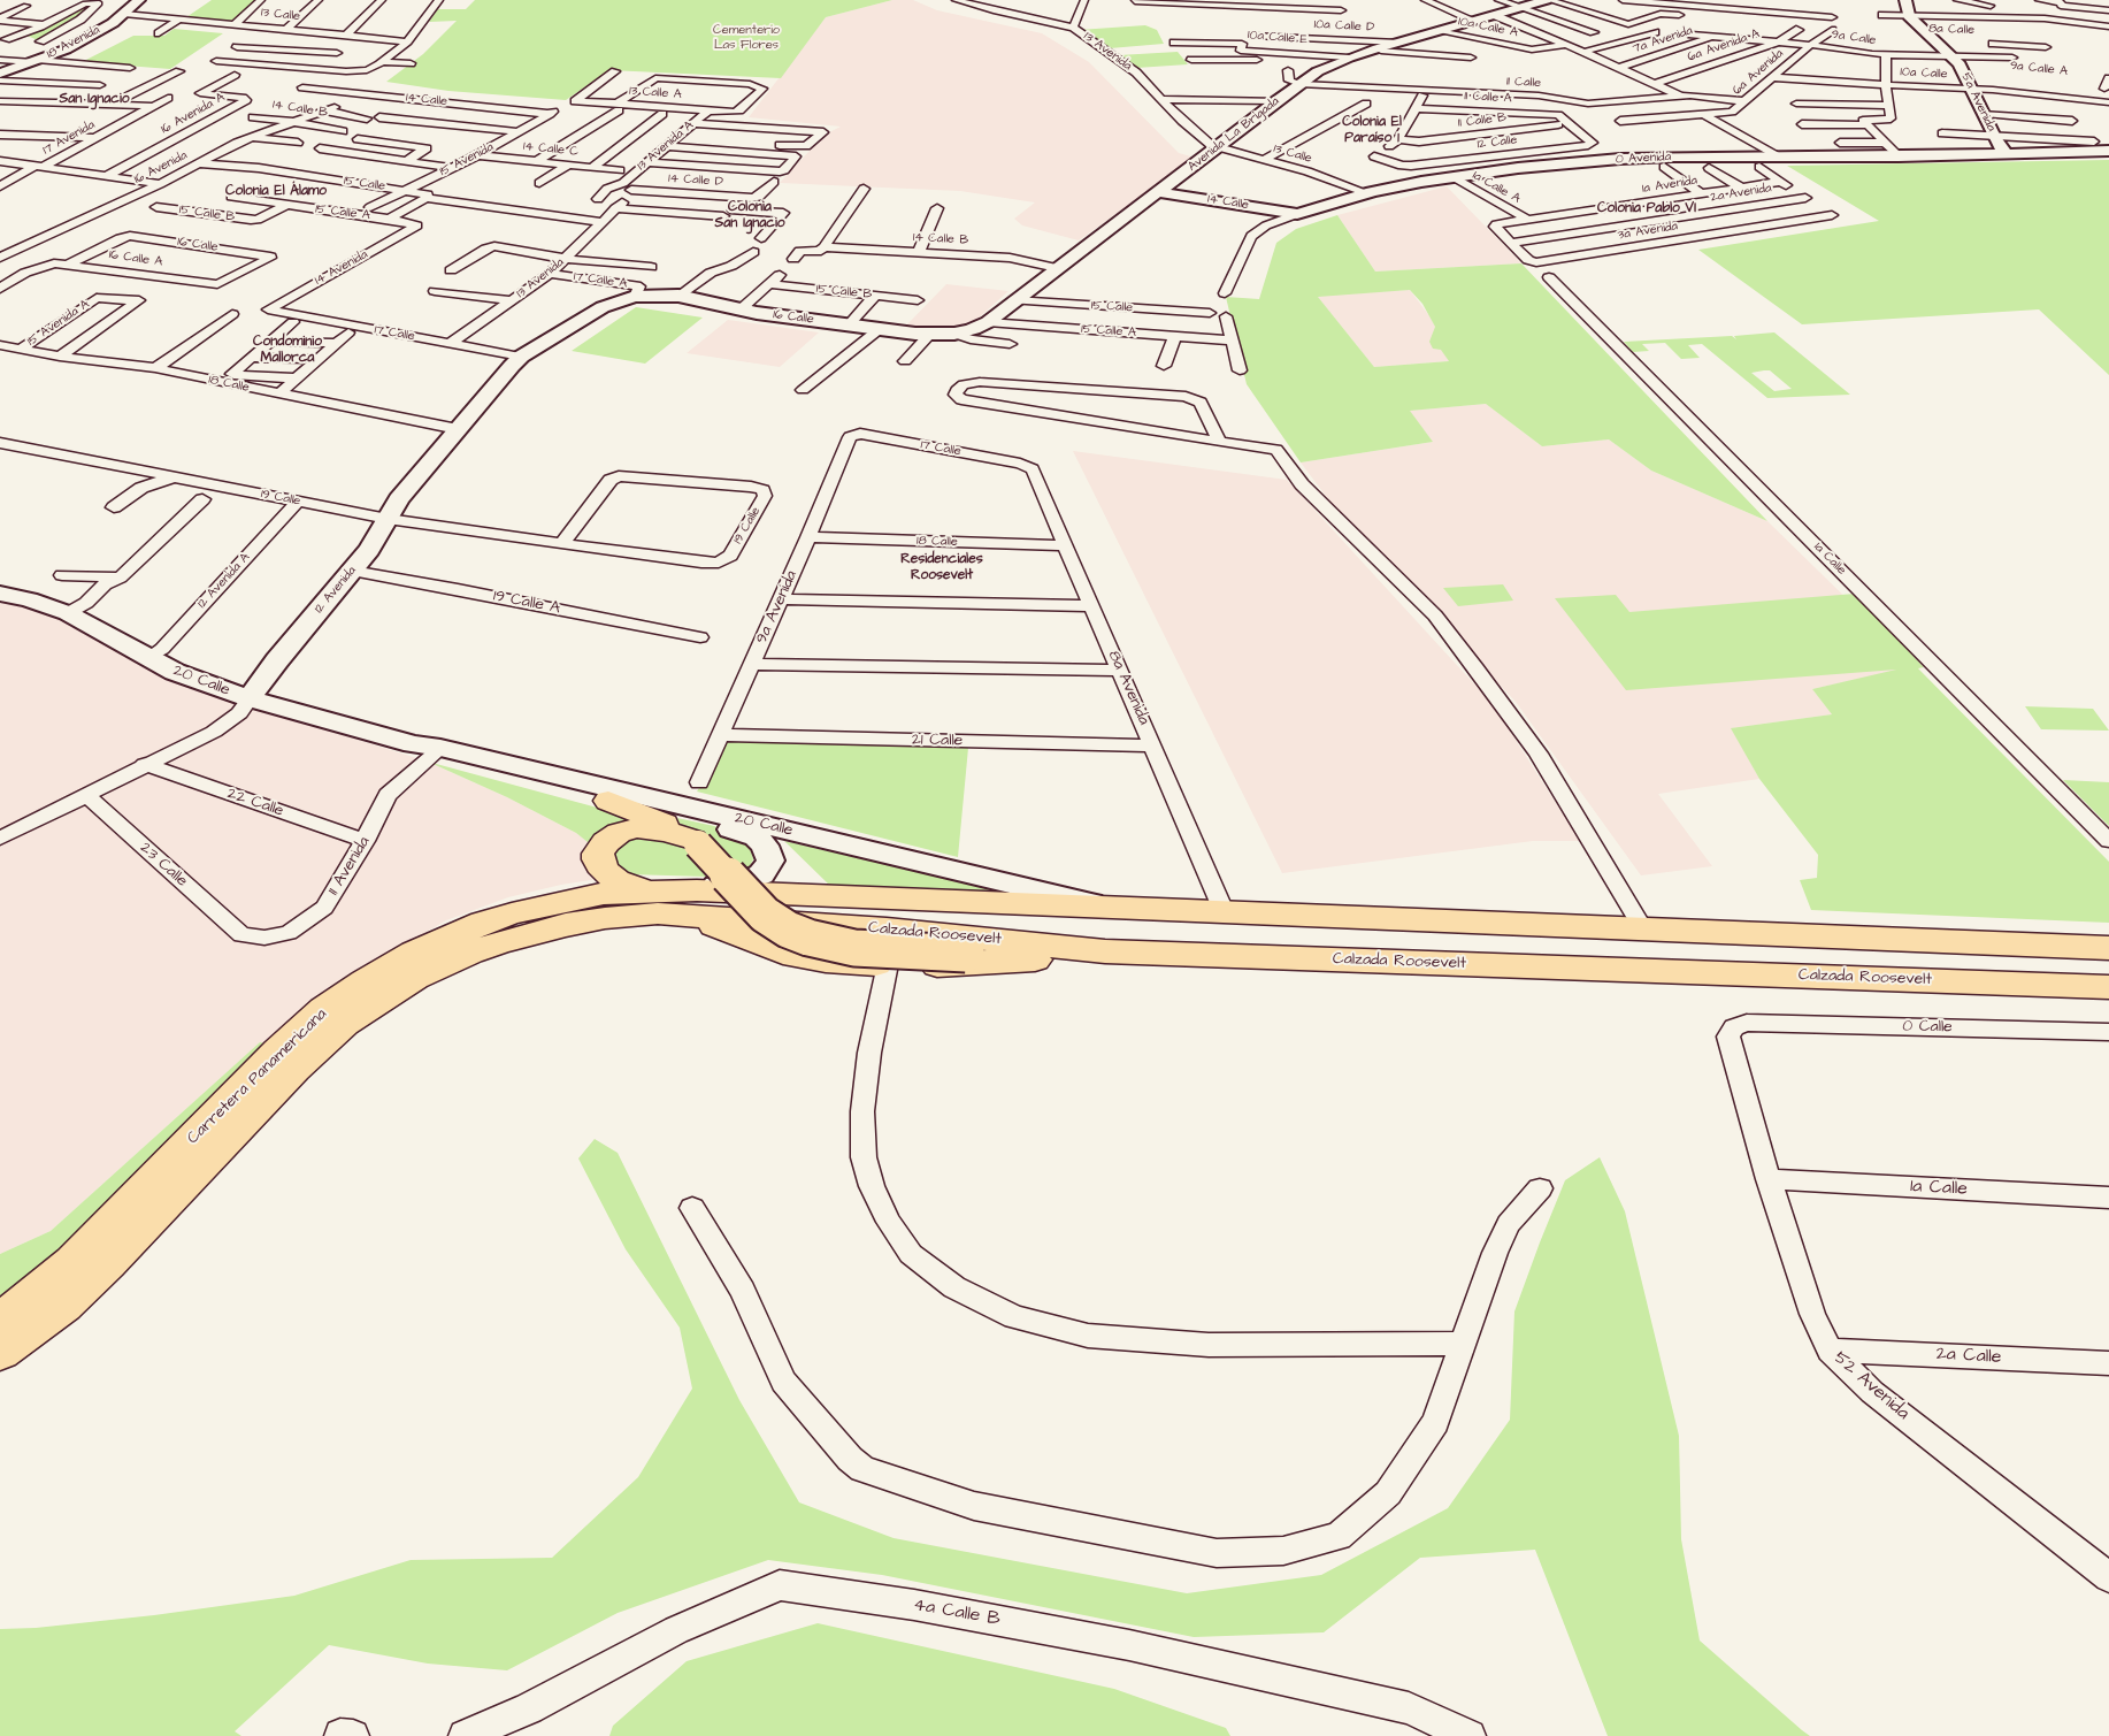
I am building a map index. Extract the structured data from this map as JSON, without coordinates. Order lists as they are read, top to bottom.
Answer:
{
  "streets": {
    "highway": ["Calzada Roosevelt", "Carretera Panamericana"],
    "main road": [
      "18 Avenida",
      "14 Calle",
      "5a Avenida",
      "Avenida La Brigada",
      "0 Avenida",
      "16 Calle",
      "12 Avenida",
      "20 Calle"
    ],
    "street": [
      "13 Calle",
      "10a Calle D",
      "10a Calle A",
      "8a Calle",
      "10a Calle E",
      "9a Calle",
      "7a Avenida",
      "6a Avenida A",
      "13 Avenida",
      "6a Avenida",
      "10a Calle",
      "11 Calle",
      "13 Calle A",
      "11 Calle A",
      "14 Calle B",
      "16 Avenida A",
      "11 Calle B",
      "17 Avenida",
      "12 Calle",
      "13 Avenida A",
      "14 Calle C",
      "15 Avenida",
      "16 Avenida",
      "14 Calle D",
      "15 Calle",
      "1a Avenida",
      "1a Calle A",
      "2a Avenida",
      "15 Calle A",
      "15 Calle B",
      "3a Avenida",
      "16 Calle A",
      "14 Avenida",
      "17 Calle A",
      "15 Avenida A",
      "17 Calle",
      "18 Calle",
      "19 Calle",
      "1a Calle",
      "12 Avenida A",
      "19 Calle A",
      "9a Avenida",
      "8a Avenida",
      "21 Calle",
      "22 Calle",
      "23 Calle",
      "11 Avenida",
      "0 Calle",
      "2a Calle",
      "52 Avenida",
      "4a Calle B"
    ]
  },
  "crossings": [
    ["13 Calle", "18 Avenida"],
    ["13 Calle", "Avenida La Brigada"],
    ["10a Calle D", "Avenida La Brigada"],
    ["10a Calle A", "Avenida La Brigada"],
    ["8a Calle", "5a Avenida"],
    ["10a Calle E", "Avenida La Brigada"],
    ["9a Calle", "7a Avenida"],
    ["9a Calle", "6a Avenida A"],
    ["9a Calle", "6a Avenida"],
    ["9a Calle", "5a Avenida"],
    ["13 Avenida", "13 Avenida A"],
    ["13 Avenida", "15 Calle"],
    ["13 Avenida", "17 Calle A"],
    ["13 Avenida", "17 Calle"],
    ["6a Avenida", "10a Calle"],
    ["6a Avenida", "11 Calle"],
    ["10a Calle", "5a Avenida"],
    ["11 Calle", "Avenida La Brigada"],
    ["13 Calle A", "13 Avenida A"],
    ["11 Calle A", "11 Calle B"],
    ["11 Calle A", "12 Calle"],
    ["14 Calle", "Avenida La Brigada"],
    ["14 Calle", "0 Avenida"],
    ["14 Calle", "15 Avenida"],
    ["5a Avenida", "0 Avenida"],
    ["14 Calle B", "Avenida La Brigada"],
    ["14 Calle B", "16 Avenida"],
    ["11 Calle B", "12 Calle"],
    ["Avenida La Brigada", "15 Calle"],
    ["Avenida La Brigada", "15 Calle A"],
    ["Avenida La Brigada", "16 Calle"],
    ["13 Avenida A", "14 Calle C"],
    ["13 Avenida A", "14 Calle D"],
    ["14 Calle C", "15 Avenida"],
    ["0 Avenida", "1a Calle A"],
    ["15 Avenida", "15 Calle"],
    ["16 Avenida", "15 Calle"],
    ["1a Avenida", "1a Calle A"],
    ["1a Avenida", "2a Avenida"],
    ["1a Avenida", "3a Avenida"],
    ["2a Avenida", "3a Avenida"],
    ["15 Calle A", "15 Calle B"],
    ["15 Calle A", "14 Avenida"],
    ["16 Calle", "16 Calle A"],
    ["16 Calle", "17 Calle A"],
    ["16 Calle", "12 Avenida"],
    ["14 Avenida", "17 Calle"],
    ["17 Calle A", "12 Avenida"],
    ["15 Avenida A", "18 Calle"],
    ["17 Calle", "12 Avenida"],
    ["17 Calle", "9a Avenida"],
    ["17 Calle", "8a Avenida"],
    ["18 Calle", "12 Avenida"],
    ["18 Calle", "9a Avenida"],
    ["18 Calle", "8a Avenida"],
    ["19 Calle", "12 Avenida A"],
    ["19 Calle", "12 Avenida"],
    ["1a Calle", "52 Avenida"],
    ["12 Avenida A", "20 Calle"],
    ["12 Avenida", "19 Calle A"],
    ["12 Avenida", "20 Calle"],
    ["12 Avenida", "22 Calle"],
    ["12 Avenida", "23 Calle"],
    ["9a Avenida", "21 Calle"],
    ["20 Calle", "11 Avenida"],
    ["20 Calle", "Calzada Roosevelt"],
    ["20 Calle", "Carretera Panamericana"],
    ["8a Avenida", "21 Calle"],
    ["8a Avenida", "Calzada Roosevelt"],
    ["22 Calle", "11 Avenida"],
    ["23 Calle", "11 Avenida"],
    ["Calzada Roosevelt", "Carretera Panamericana"],
    ["0 Calle", "52 Avenida"],
    ["2a Calle", "52 Avenida"]
  ],
  "districts": [
    "San Ignacio",
    "Colonia El Paraíso 1",
    "Colonia El Álamo",
    "Colonia San Ignacio",
    "Colonia Pablo VI",
    "Condominio Mallorca",
    "Residenciales Roosevelt"
  ],
  "parks": ["Cementerio Las Flores"]
}
